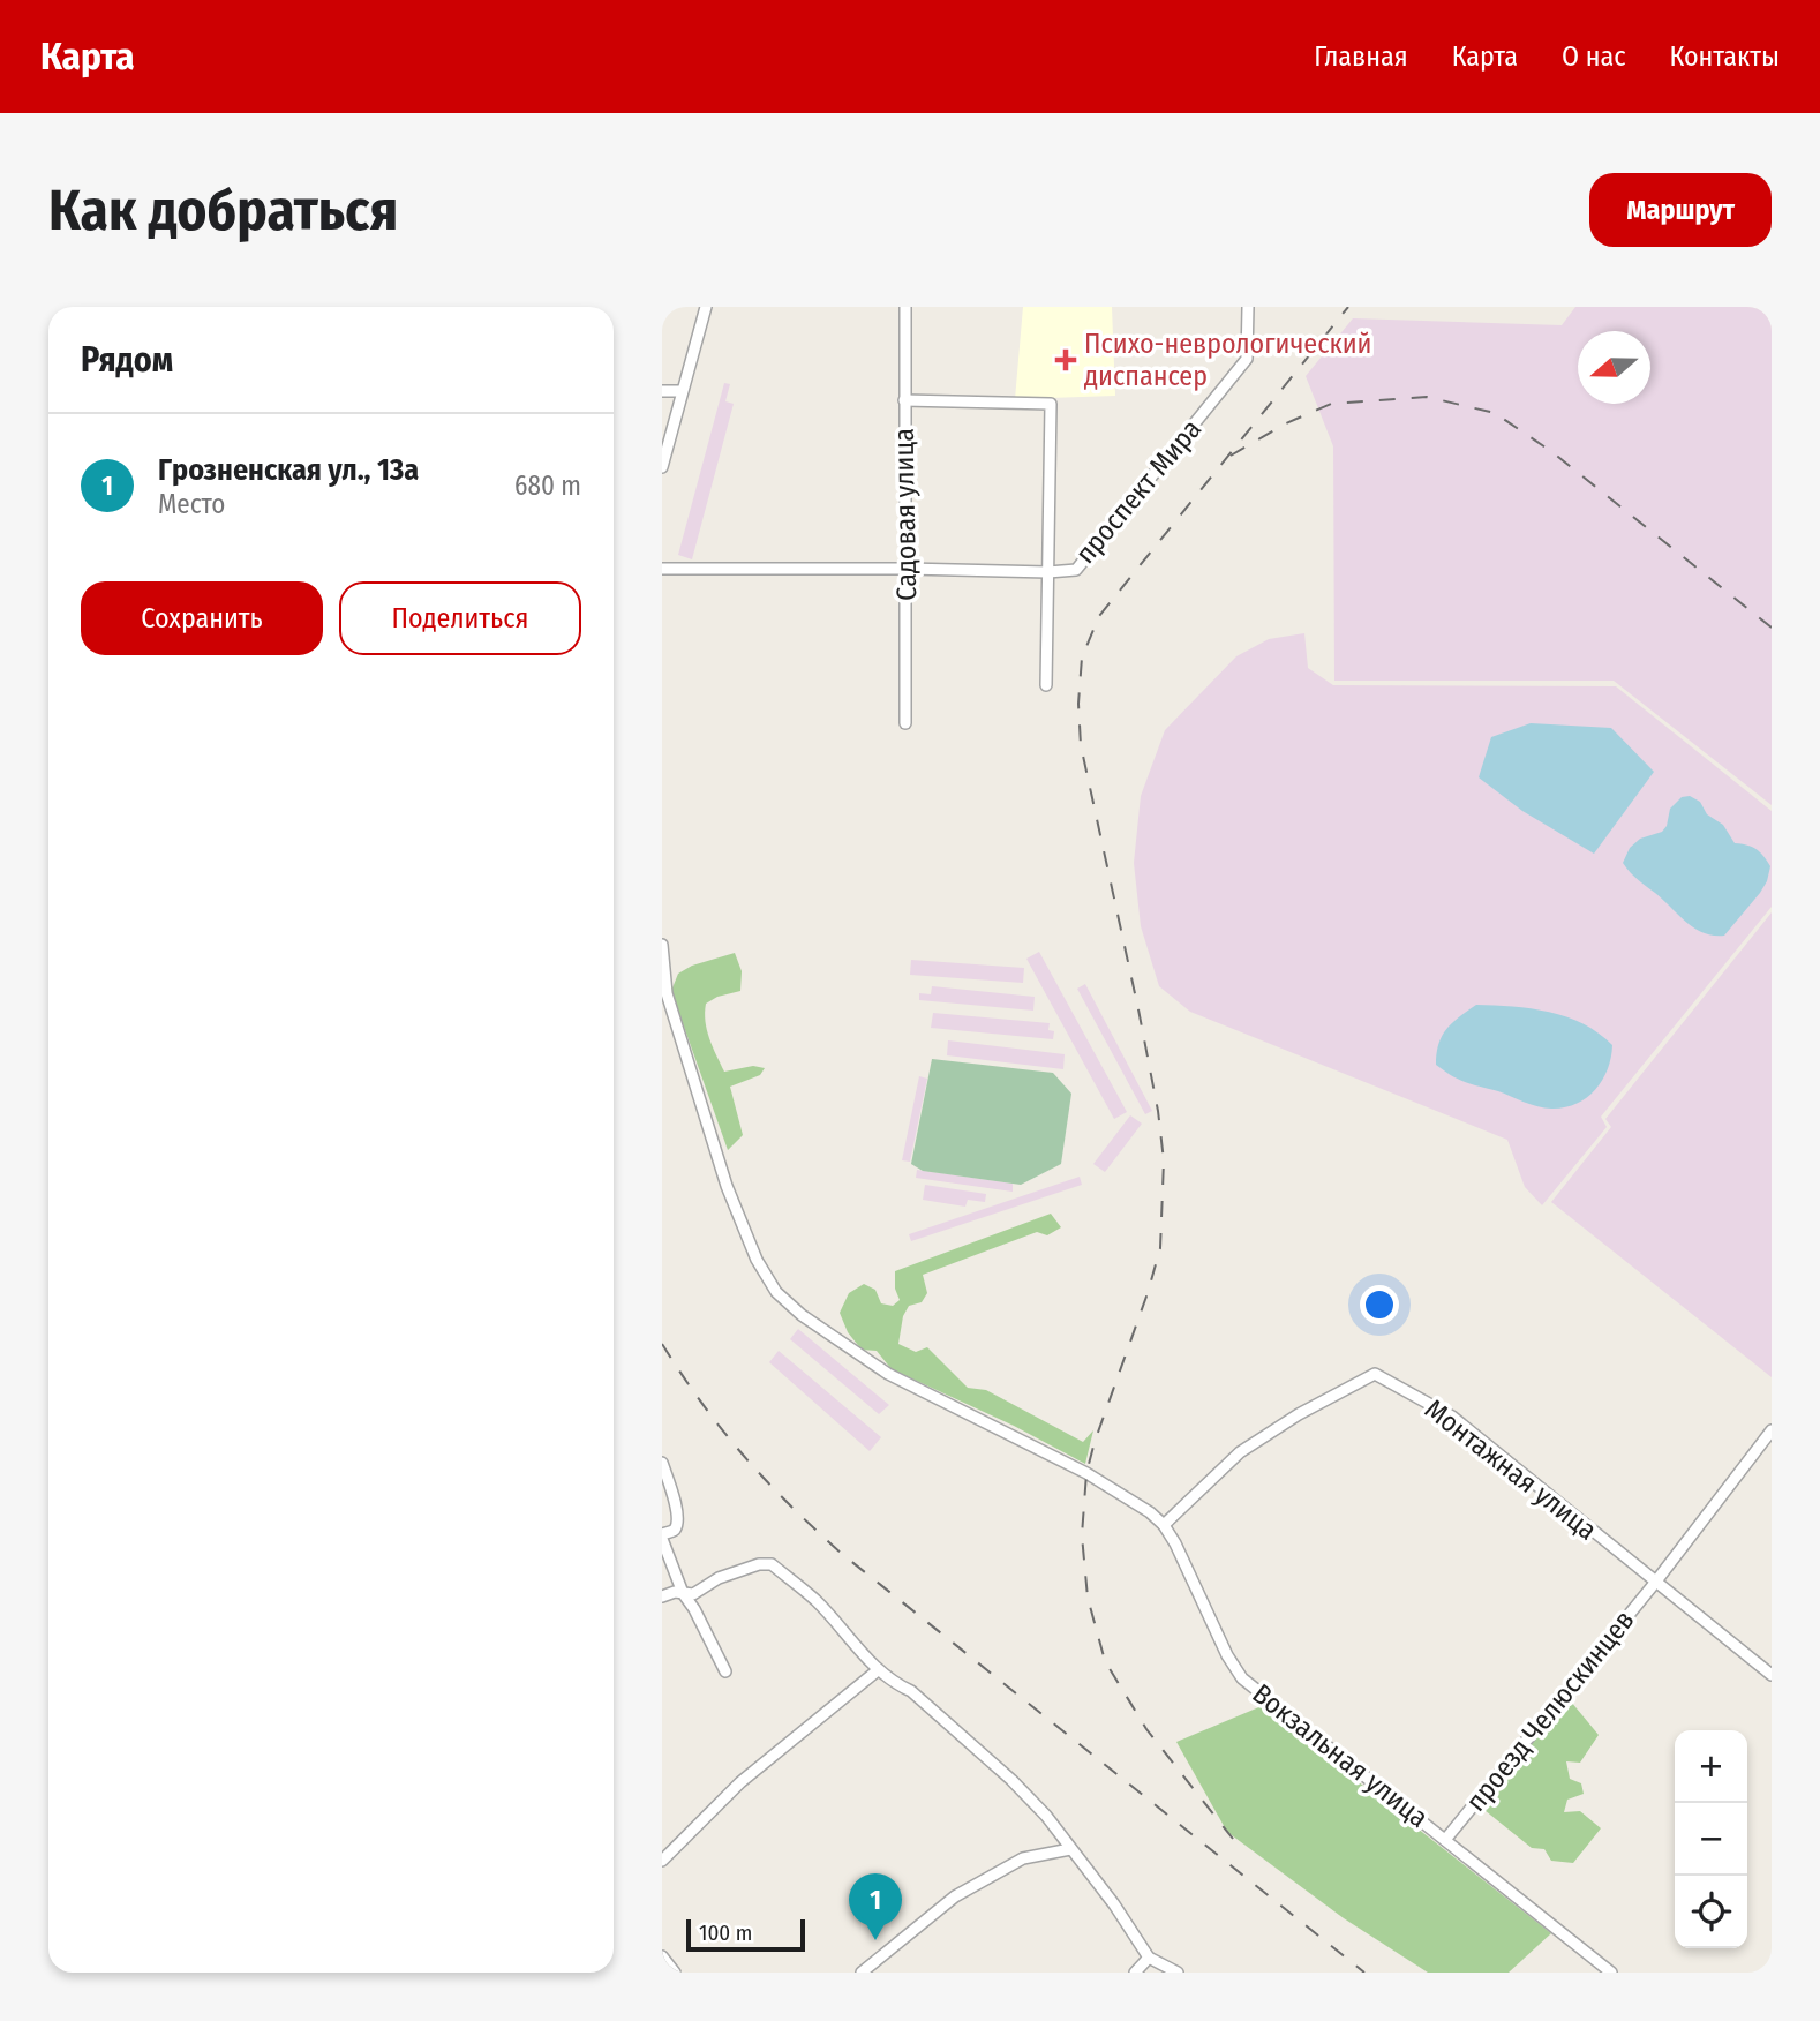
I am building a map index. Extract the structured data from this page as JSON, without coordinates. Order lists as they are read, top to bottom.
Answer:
{
  "streets": {
    "street": [
      "проспект Мира",
      "Садовая улица",
      "Монтажная улица",
      "проезд Челюскинцев",
      "Вокзальная улица"
    ]
  },
  "crossings": [
    ["Монтажная улица", "проезд Челюскинцев"],
    ["Монтажная улица", "Вокзальная улица"],
    ["проезд Челюскинцев", "Вокзальная улица"]
  ],
  "places": {
    "health": ["Психо-неврологический диспансер"]
  },
  "scale_bar": "100 m",
  "north": "left",
  "page": {
    "header": "Карта",
    "nav": [
      "Главная",
      "Карта",
      "О нас",
      "Контакты"
    ],
    "buttons": [
      "Маршрут",
      ["Сохранить", "Поделиться"]
    ],
    "title": "Как добраться",
    "heading": "Рядом",
    "list": [
      {
        "mark": "1",
        "name": "Грозненская ул., 13а",
        "note": "Место",
        "value": "680 m"
      }
    ],
    "map_buttons": ["+", "−"],
    "pins": "1",
    "scale": "100 m"
  }
}
